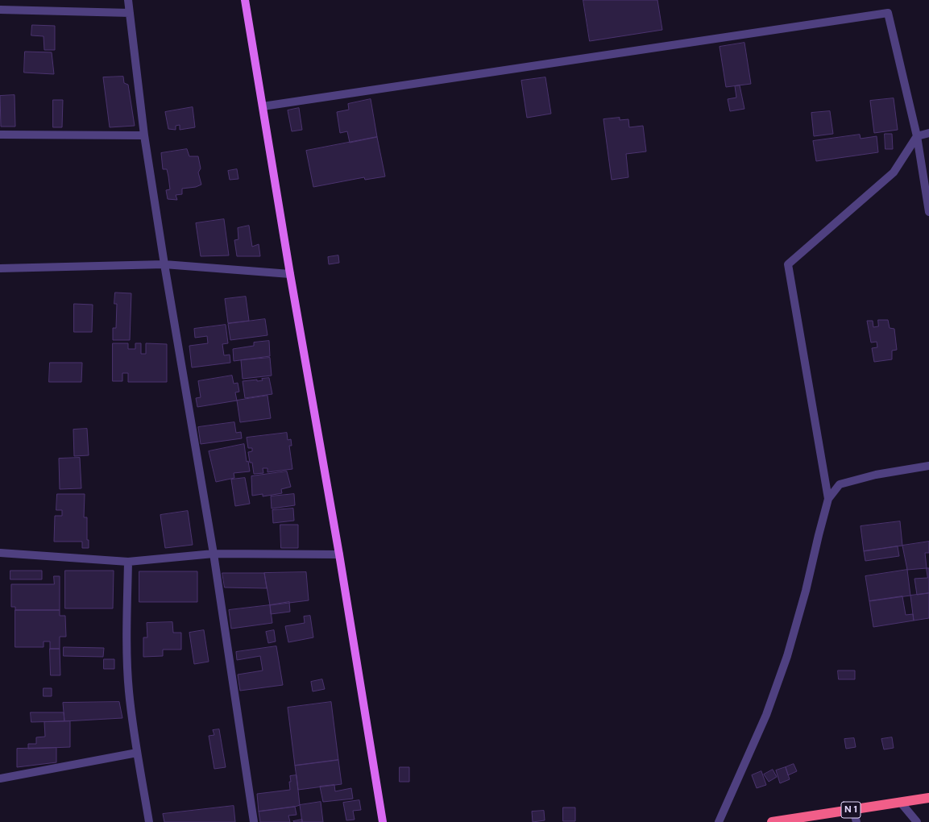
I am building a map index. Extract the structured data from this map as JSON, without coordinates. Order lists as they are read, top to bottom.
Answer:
{
  "streets": {
    "highway": ["N 1"]
  }
}
